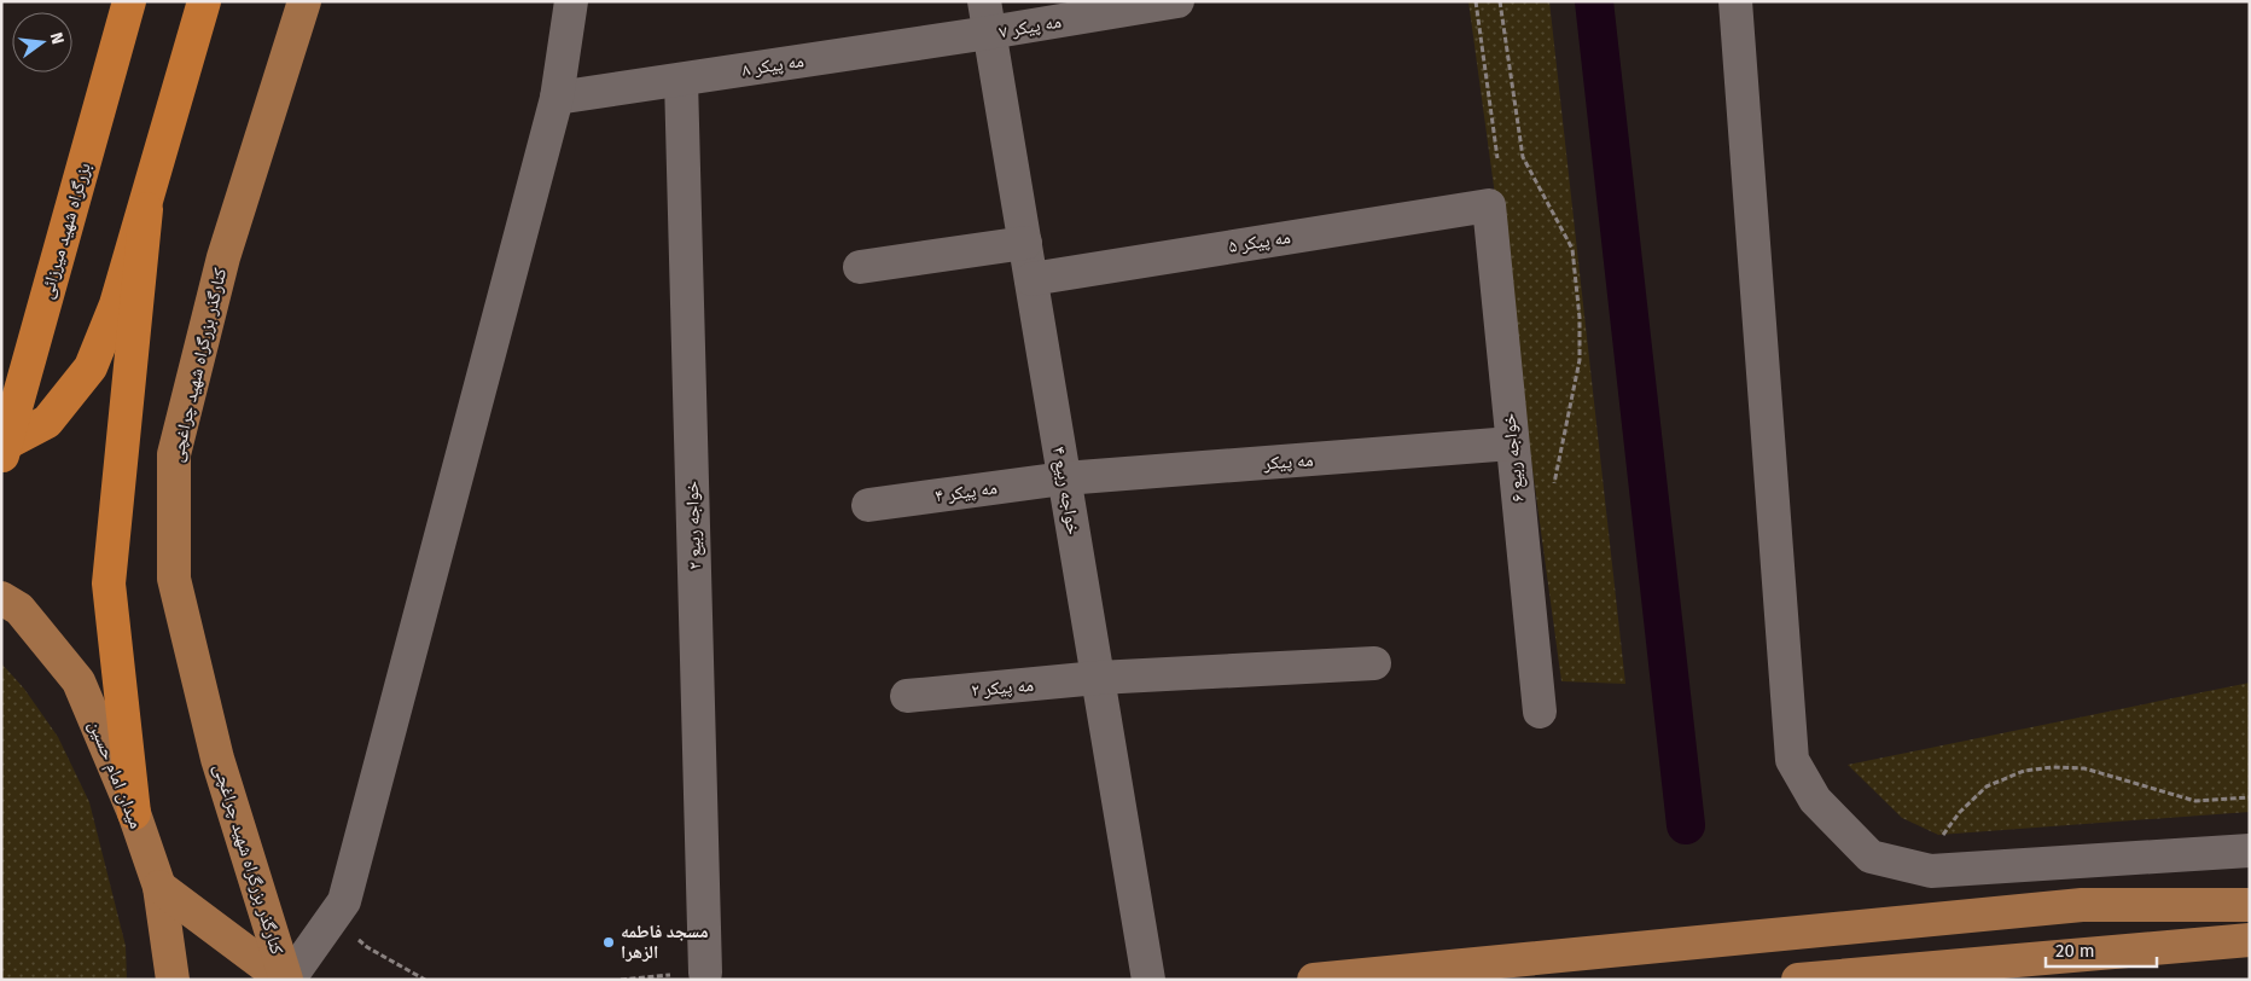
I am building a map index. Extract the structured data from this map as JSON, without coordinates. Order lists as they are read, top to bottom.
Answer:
{
  "streets": {
    "highway": ["بزرگراه شهید میرزائی"],
    "main road": ["کنارگذر بزرگراه شهید چراغچی", "میدان امام حسین"],
    "street": [
      "مه پیکر ۷",
      "مه پیکر ۸",
      "مه پیکر ۵",
      "خواجه ربیع ۶",
      "مه پیکر",
      "خواجه ربیع ۴",
      "مه پیکر ۴",
      "خواجه ربیع ۲",
      "مه پیکر ۲"
    ]
  },
  "crossings": [
    ["مه پیکر ۷", "مه پیکر ۸"],
    ["مه پیکر ۷", "خواجه ربیع ۴"],
    ["مه پیکر ۸", "خواجه ربیع ۴"],
    ["مه پیکر ۸", "خواجه ربیع ۲"],
    ["مه پیکر ۵", "خواجه ربیع ۶"],
    ["مه پیکر ۵", "خواجه ربیع ۴"],
    ["خواجه ربیع ۶", "مه پیکر"],
    ["مه پیکر", "خواجه ربیع ۴"],
    ["مه پیکر", "مه پیکر ۴"],
    ["خواجه ربیع ۴", "مه پیکر ۴"],
    ["خواجه ربیع ۴", "مه پیکر ۲"]
  ],
  "places": ["مسجد فاطمه الزهرا"],
  "scale_bar": "20 m",
  "north": "right"
}
